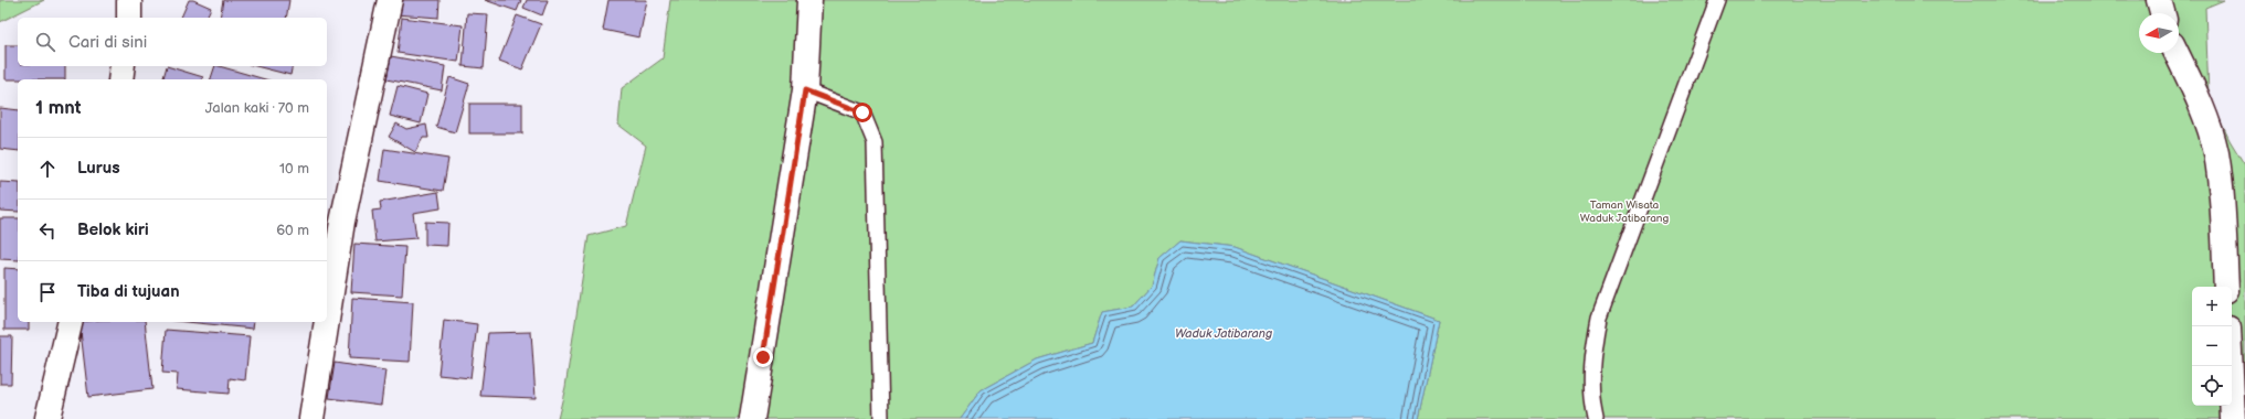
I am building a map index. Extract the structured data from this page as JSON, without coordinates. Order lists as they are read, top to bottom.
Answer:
{
  "water": ["Waduk Jatibarang"],
  "parks": ["Taman Wisata Waduk Jatibarang"],
  "north": "left",
  "page": {
    "search": "Cari di sini",
    "heading": ["1 mnt", "Jalan kaki · 70 m"],
    "list": [
      ["Lurus", "10 m"],
      ["Belok kiri", "60 m"],
      "Tiba di tujuan"
    ],
    "map_buttons": ["+", "−"]
  }
}
